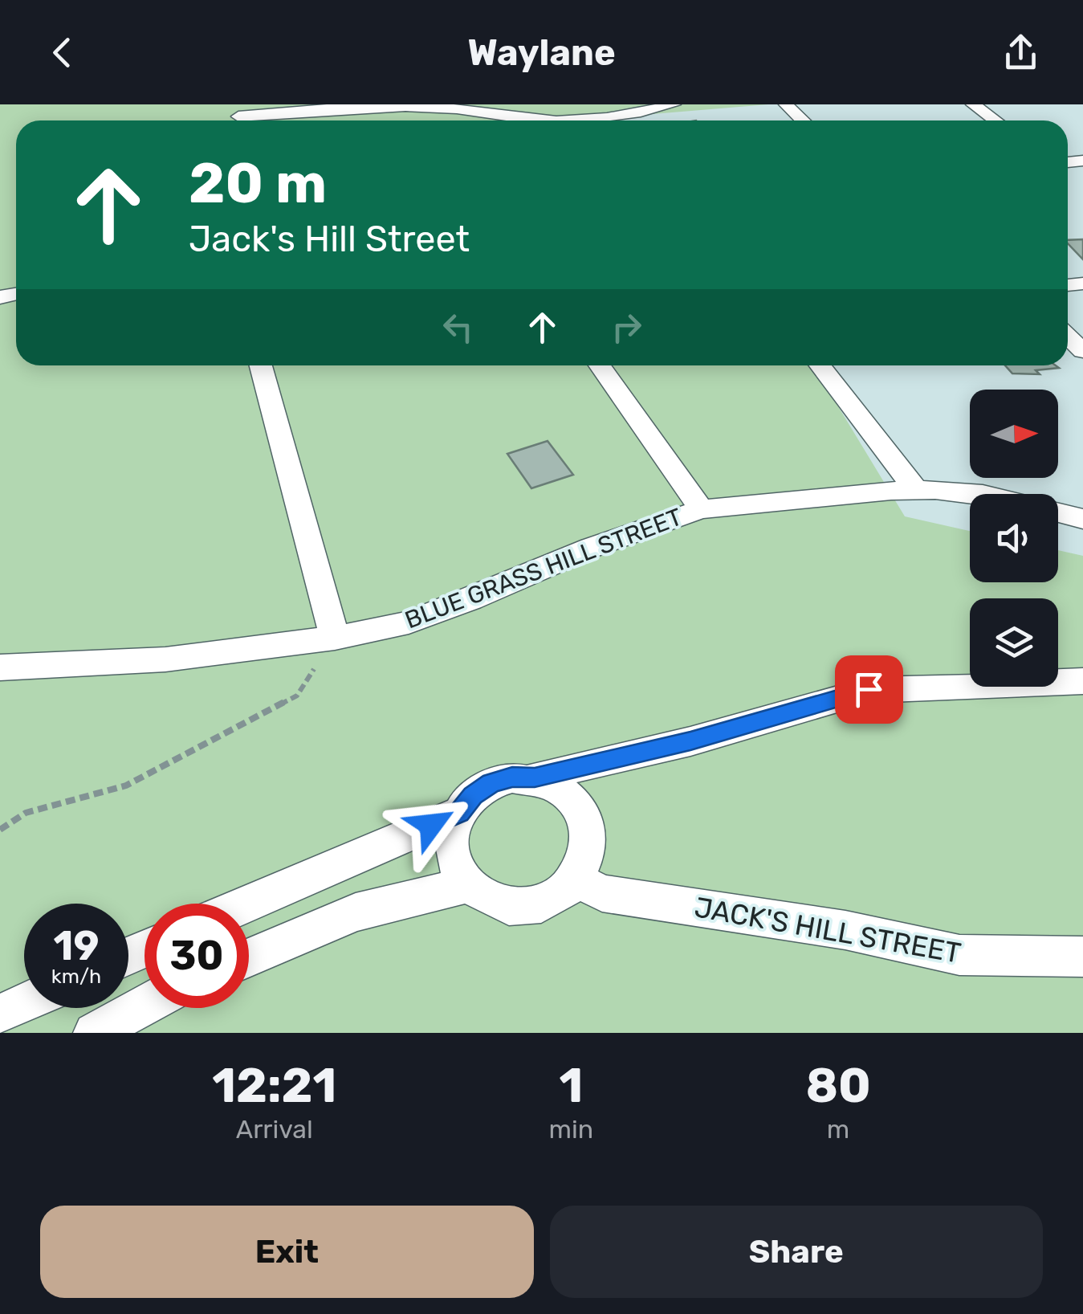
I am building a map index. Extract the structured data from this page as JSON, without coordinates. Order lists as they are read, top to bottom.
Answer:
{
  "streets": {
    "street": ["BLUE GRASS HILL STREET", "JACK'S HILL STREET"]
  },
  "north": "right",
  "page": {
    "header": "Waylane",
    "turn": ["20 m", "Jack's Hill Street"],
    "speed": "19 km/h",
    "limit": "30",
    "eta": [
      "12:21",
      "Arrival",
      "1",
      "min",
      "80",
      "m"
    ],
    "buttons": ["Exit", "Share"]
  }
}
